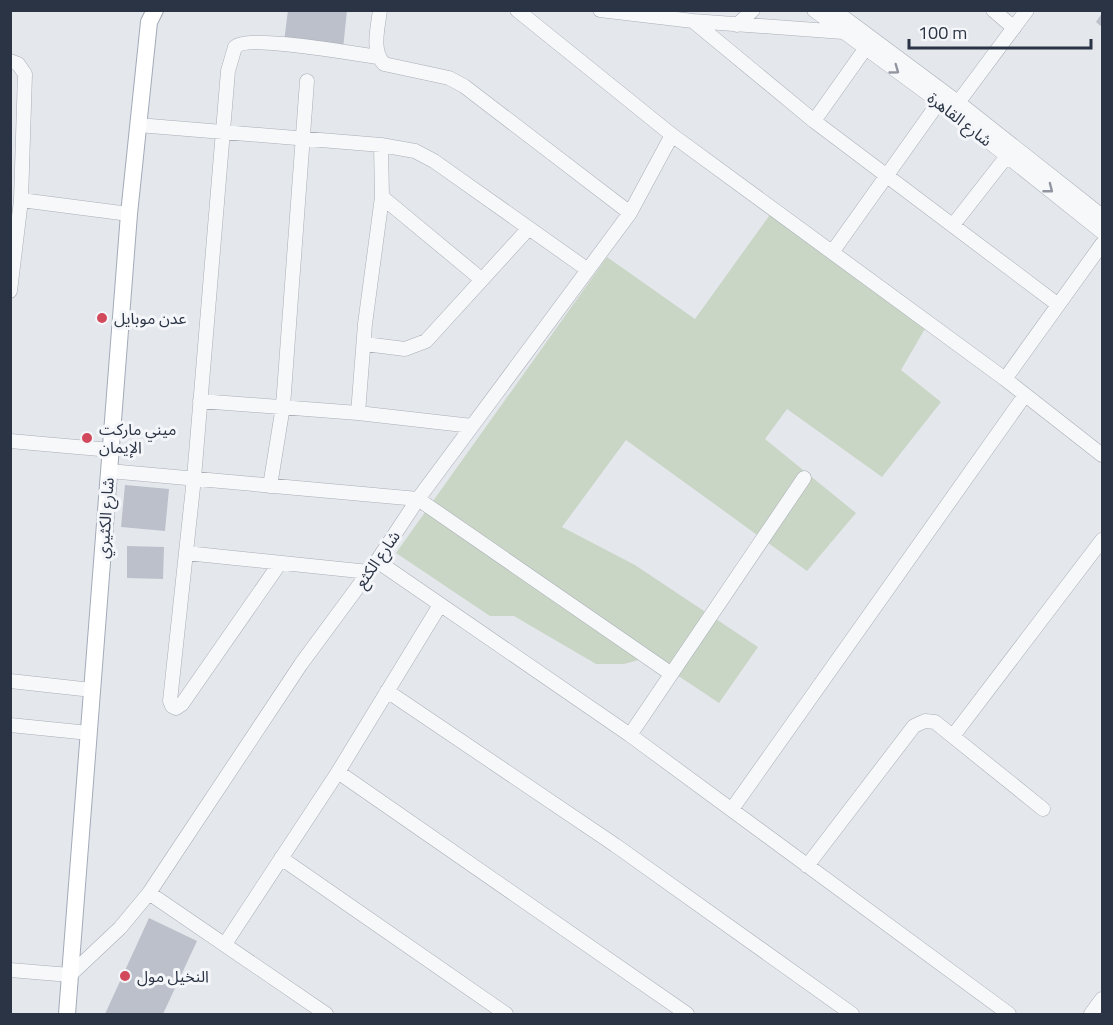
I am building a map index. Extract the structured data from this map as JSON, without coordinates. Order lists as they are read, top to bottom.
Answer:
{
  "streets": {
    "main road": ["شارع الكثيري"],
    "street": ["شارع القاهرة", "شارع الكثع"]
  },
  "crossings": [
    ["شارع الكثيري", "شارع الكثع"]
  ],
  "places": ["عدن موبايل", "ميني ماركت الإيمان", "النخيل مول"],
  "scale_bar": "100 m"
}
